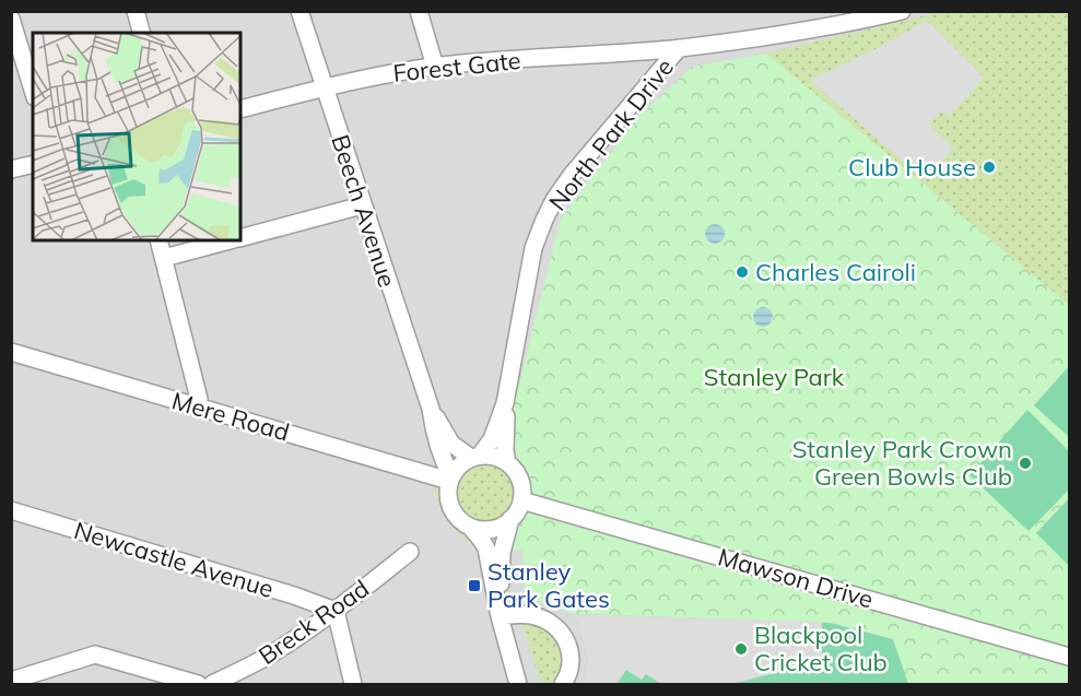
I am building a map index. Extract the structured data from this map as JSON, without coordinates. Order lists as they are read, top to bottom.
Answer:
{
  "streets": {
    "street": [
      "Forest Gate",
      "North Park Drive",
      "Beech Avenue",
      "Mere Road",
      "Newcastle Avenue",
      "Mawson Drive",
      "Breck Road"
    ]
  },
  "crossings": [
    ["Forest Gate", "North Park Drive"],
    ["Forest Gate", "Beech Avenue"],
    ["North Park Drive", "Beech Avenue"],
    ["North Park Drive", "Mere Road"],
    ["North Park Drive", "Mawson Drive"],
    ["Beech Avenue", "Mere Road"],
    ["Beech Avenue", "Mawson Drive"],
    ["Mere Road", "Mawson Drive"],
    ["Newcastle Avenue", "Breck Road"]
  ],
  "parks": ["Stanley Park"],
  "places": {
    "other": [
      "Club House",
      "Charles Cairoli",
      "Stanley Park Crown Green Bowls Club",
      "Blackpool Cricket Club"
    ],
    "transit": ["Stanley Park Gates"]
  }
}
